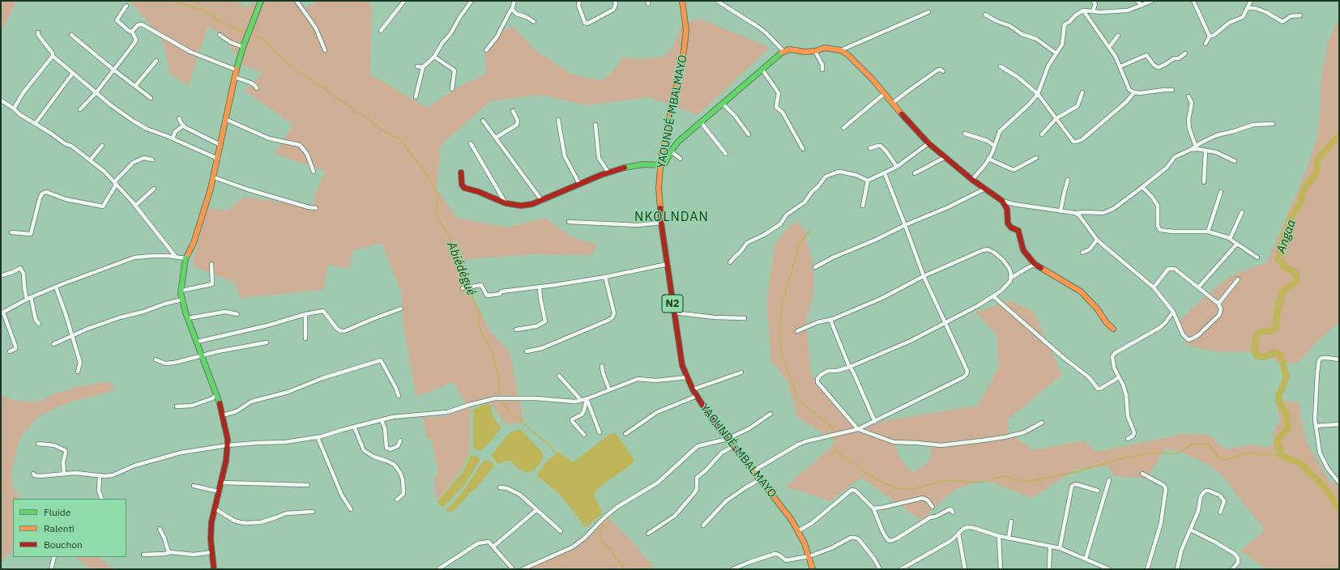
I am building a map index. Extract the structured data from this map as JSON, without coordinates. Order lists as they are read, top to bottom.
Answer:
{
  "streets": {
    "main road": ["YAOUNDÉ-MBALMAYO", "N2"]
  },
  "districts": ["NKOLNDAN"],
  "water": ["Angaa", "Abiédégué"],
  "legend": ["Fluide", "Ralenti", "Bouchon"]
}
